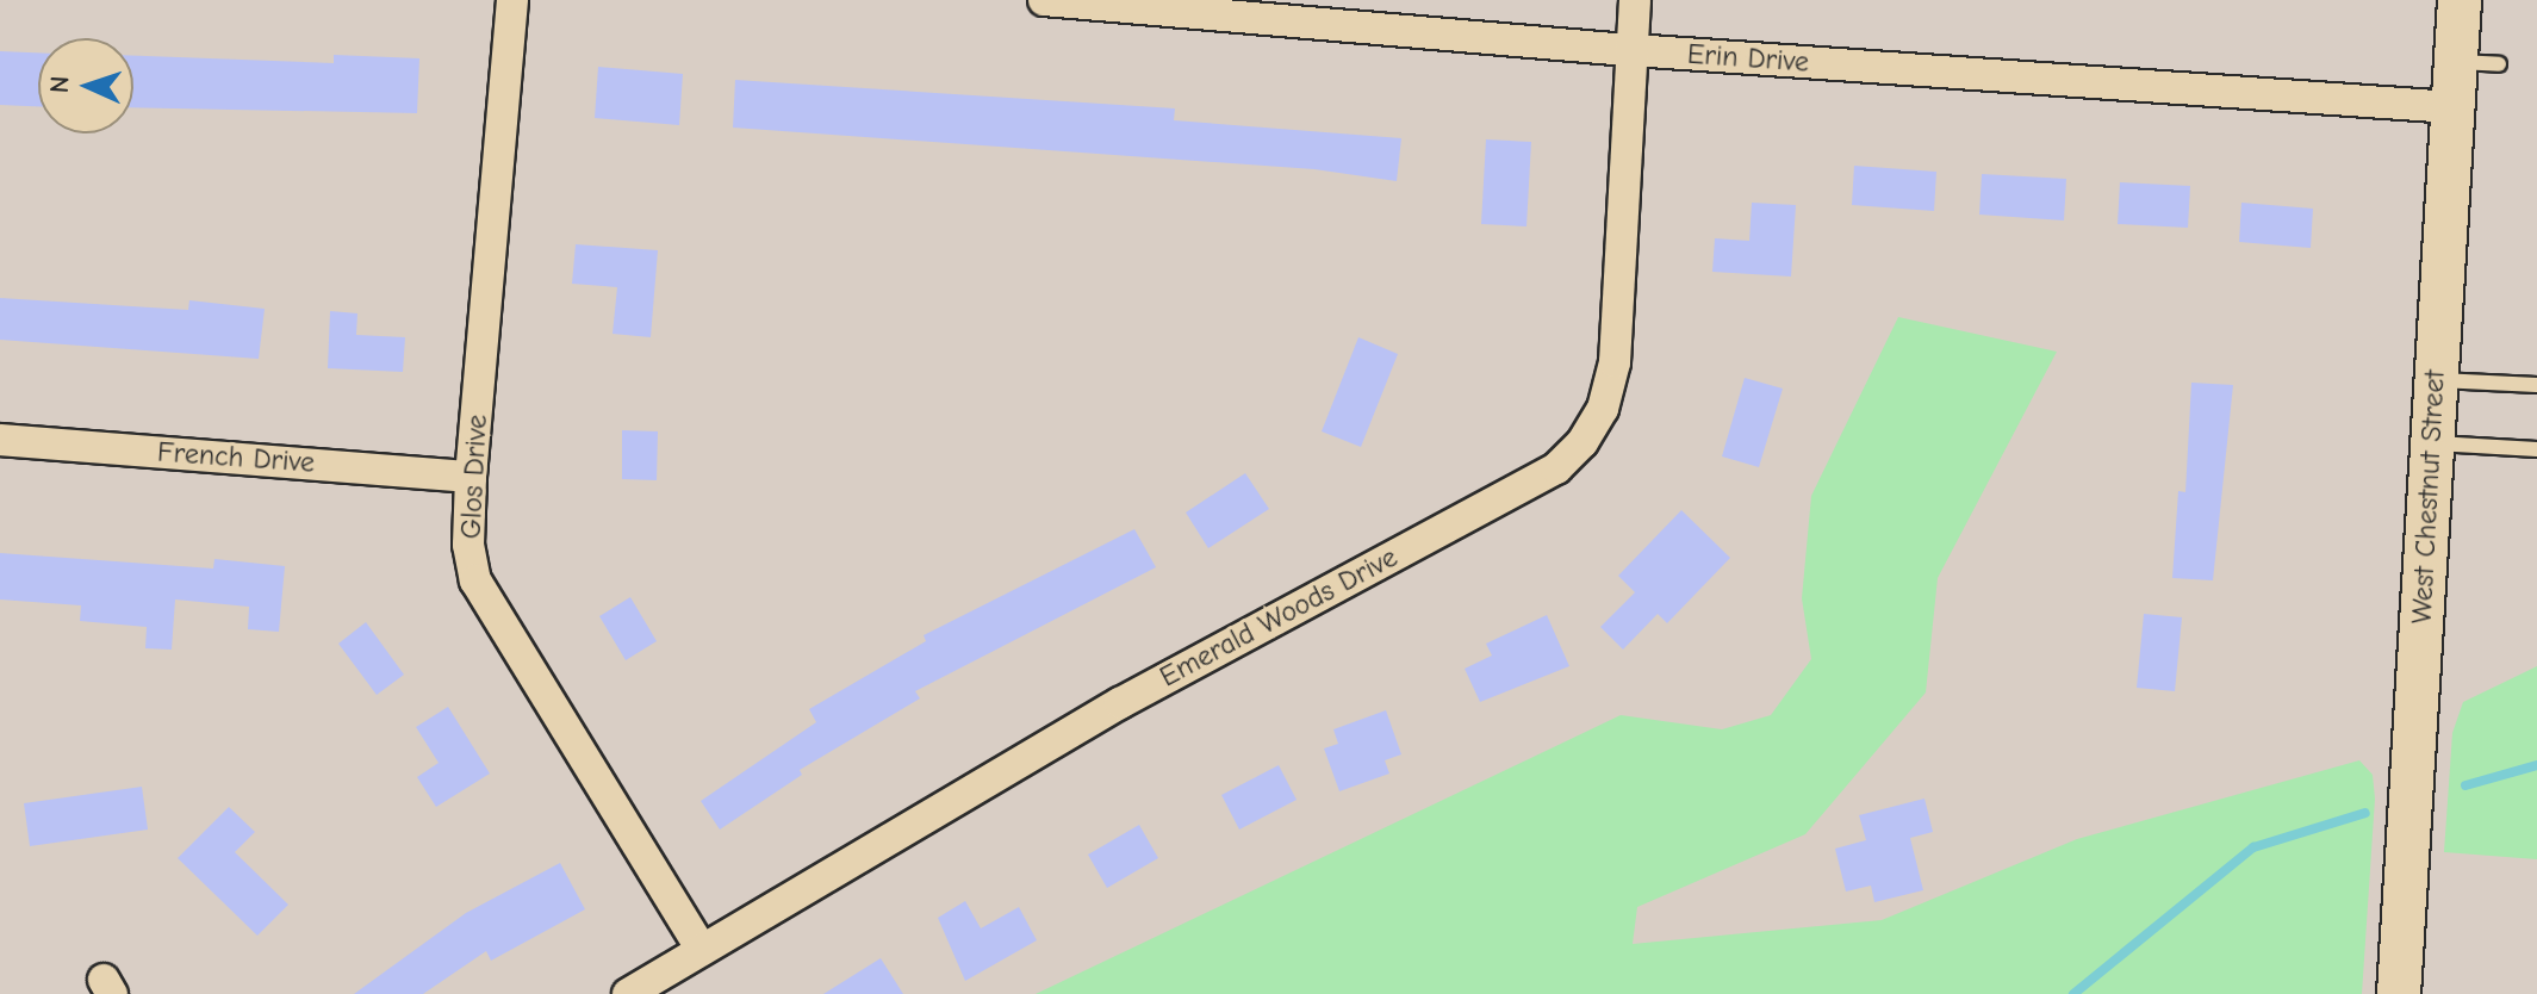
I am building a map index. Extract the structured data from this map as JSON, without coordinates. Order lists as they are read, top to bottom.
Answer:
{
  "streets": {
    "main road": ["West Chestnut Street"],
    "street": [
      "Erin Drive",
      "French Drive",
      "Glos Drive",
      "Emerald Woods Drive"
    ]
  },
  "crossings": [
    ["Erin Drive", "West Chestnut Street"],
    ["Erin Drive", "Emerald Woods Drive"],
    ["French Drive", "Glos Drive"],
    ["Glos Drive", "Emerald Woods Drive"]
  ],
  "north": "left"
}
